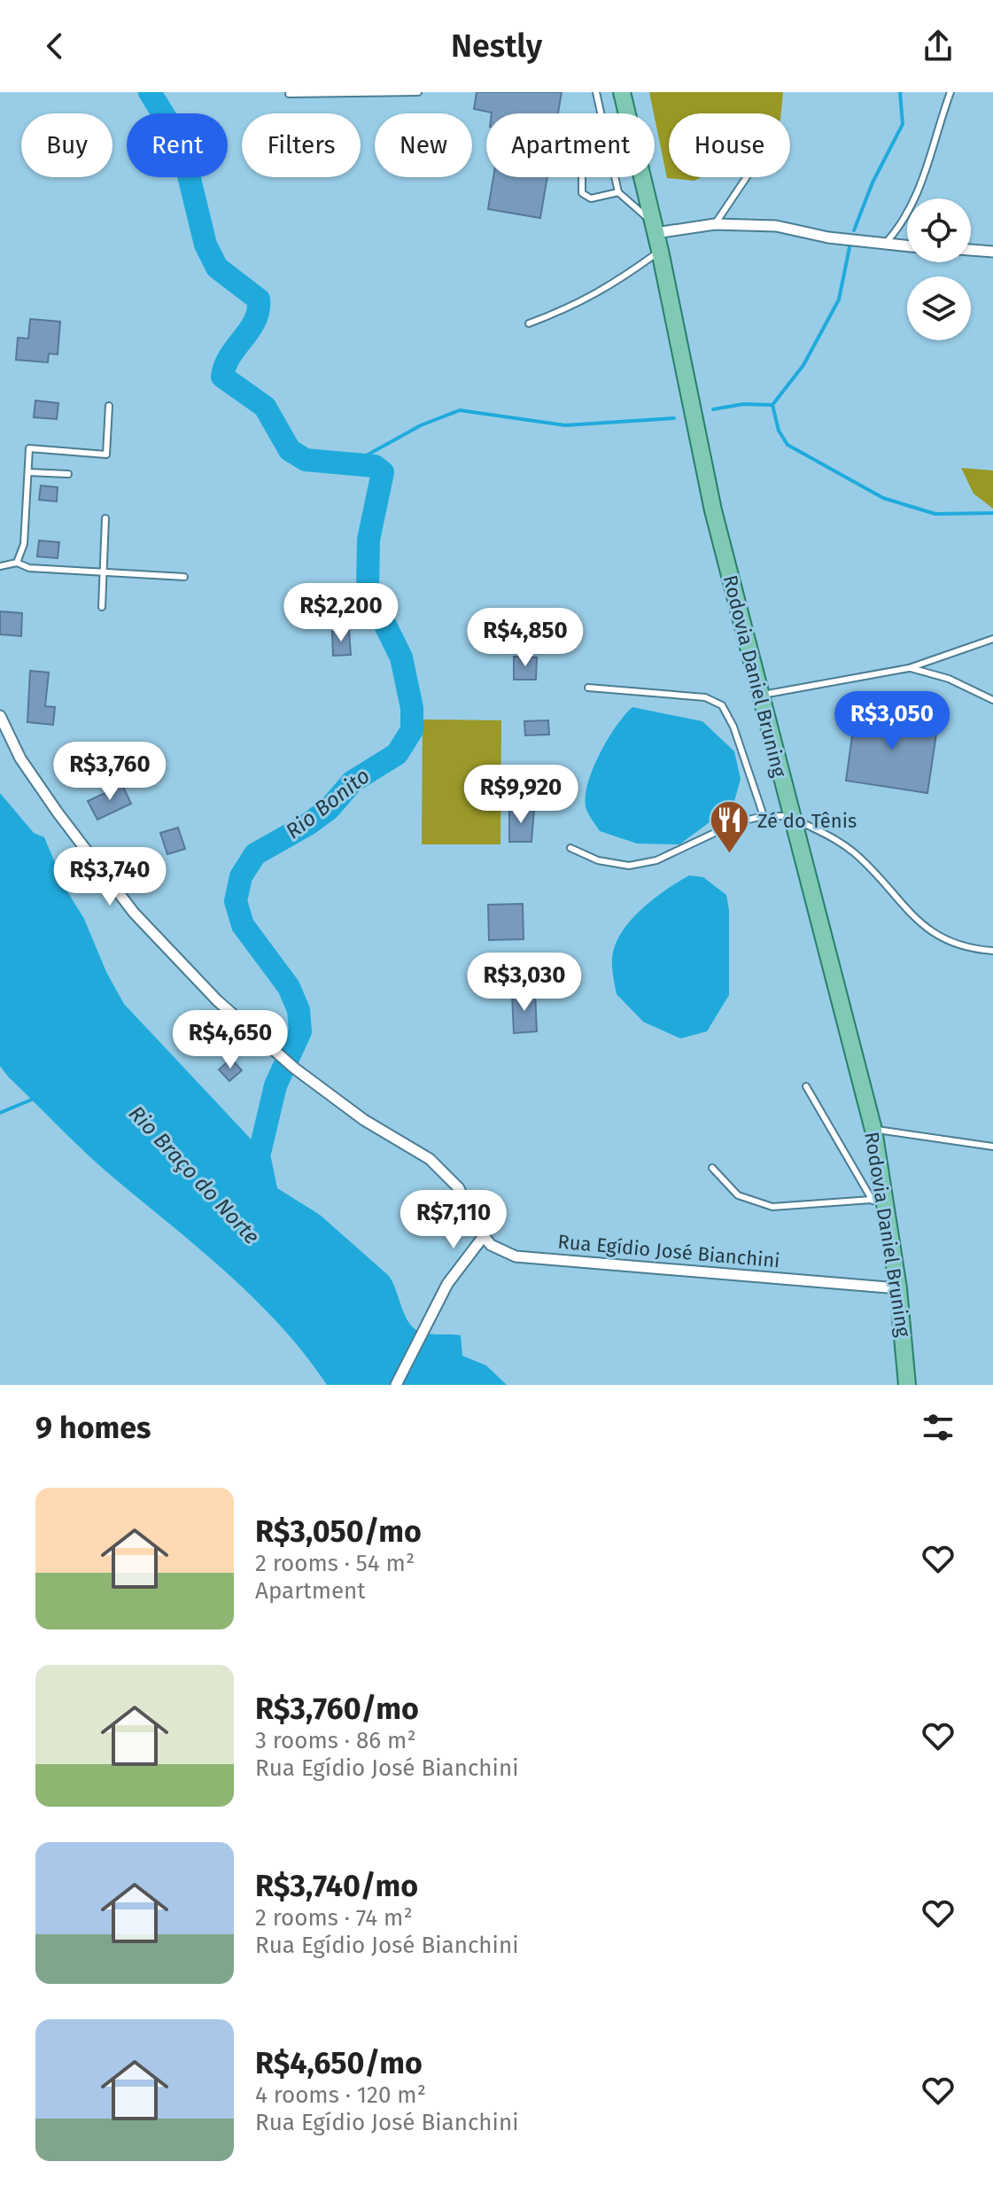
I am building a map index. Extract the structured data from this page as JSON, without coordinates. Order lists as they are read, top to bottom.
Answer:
{
  "streets": {
    "main road": ["Rodovia Daniel Bruning"],
    "street": ["Rua Egídio José Bianchini"]
  },
  "crossings": [
    ["Rodovia Daniel Bruning", "Rua Egídio José Bianchini"]
  ],
  "water": ["Rio Bonito", "Rio Braço do Norte"],
  "places": {
    "restaurant": ["Zé do Tênis"]
  },
  "page": {
    "header": "Nestly",
    "chip": [
      "Buy",
      "Rent",
      "Filters",
      "New",
      "Apartment",
      "House"
    ],
    "price": [
      "R$2,200",
      "R$4,850",
      "R$3,050",
      "R$3,760",
      "R$9,920",
      "R$3,740",
      "R$3,030",
      "R$4,650",
      "R$7,110"
    ],
    "heading": "9 homes",
    "list": [
      {
        "name": "R$3,050/mo",
        "note": "2 rooms · 54 m² · Apartment"
      },
      {
        "name": "R$3,760/mo",
        "note": "3 rooms · 86 m² · Rua Egídio José Bianchini"
      },
      {
        "name": "R$3,740/mo",
        "note": "2 rooms · 74 m² · Rua Egídio José Bianchini"
      },
      {
        "name": "R$4,650/mo",
        "note": "4 rooms · 120 m² · Rua Egídio José Bianchini"
      }
    ]
  }
}
